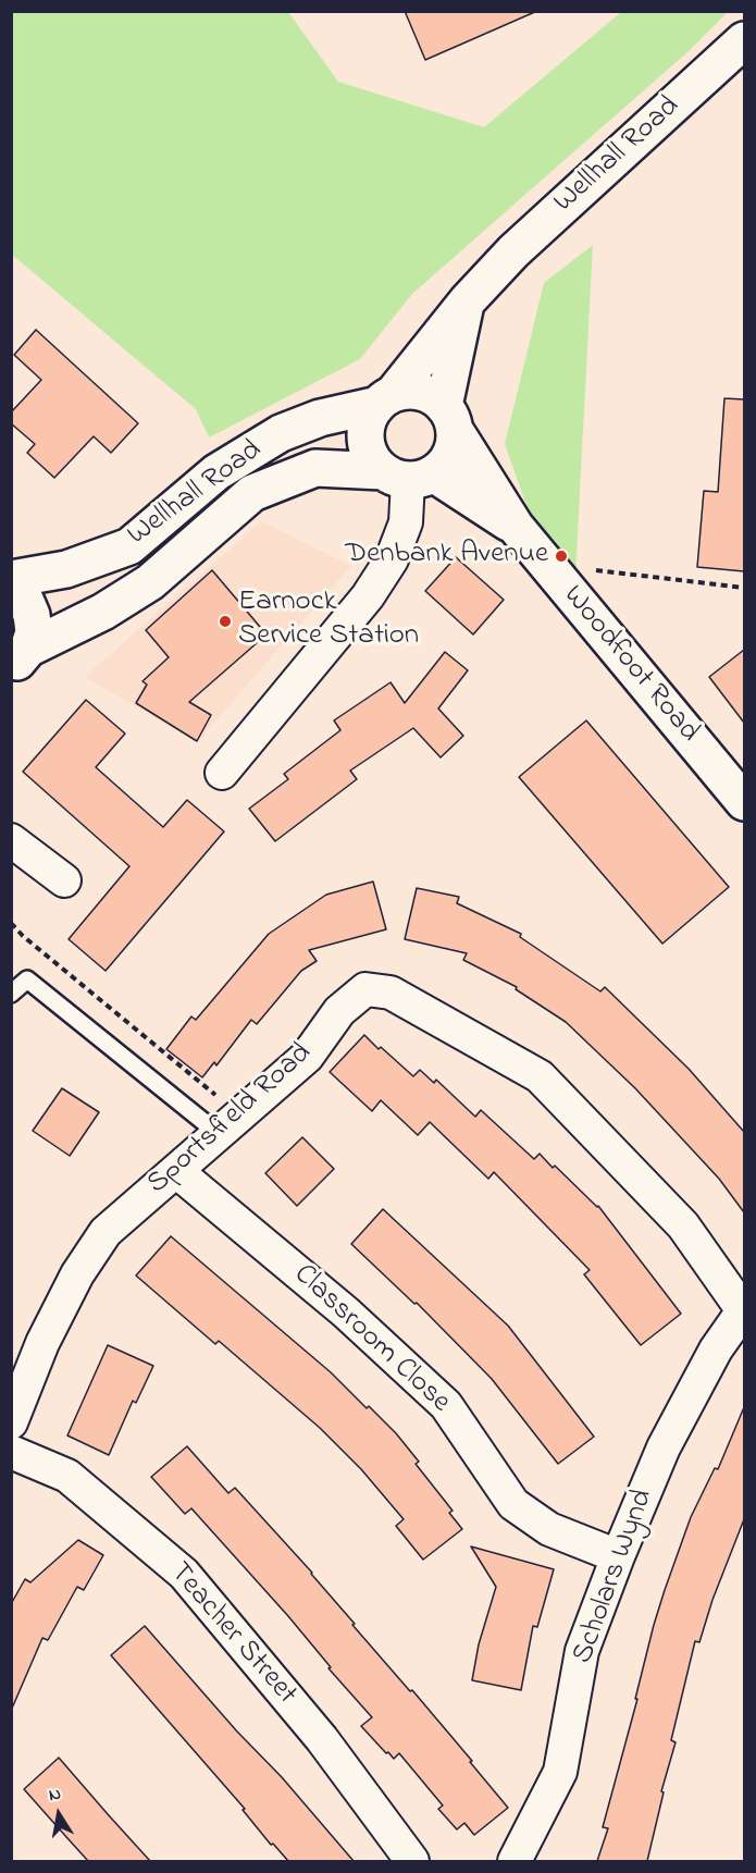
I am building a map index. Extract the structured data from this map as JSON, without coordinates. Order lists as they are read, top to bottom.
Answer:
{
  "streets": {
    "street": [
      "Wellhall Road",
      "Woodfoot Road",
      "Sportsfield Road",
      "Classroom Close",
      "Scholars Wynd",
      "Teacher Street"
    ]
  },
  "crossings": [
    ["Wellhall Road", "Woodfoot Road"],
    ["Sportsfield Road", "Classroom Close"],
    ["Sportsfield Road", "Scholars Wynd"],
    ["Classroom Close", "Scholars Wynd"]
  ],
  "places": ["Denbank Avenue", "Earnock Service Station"],
  "north": "top"
}
